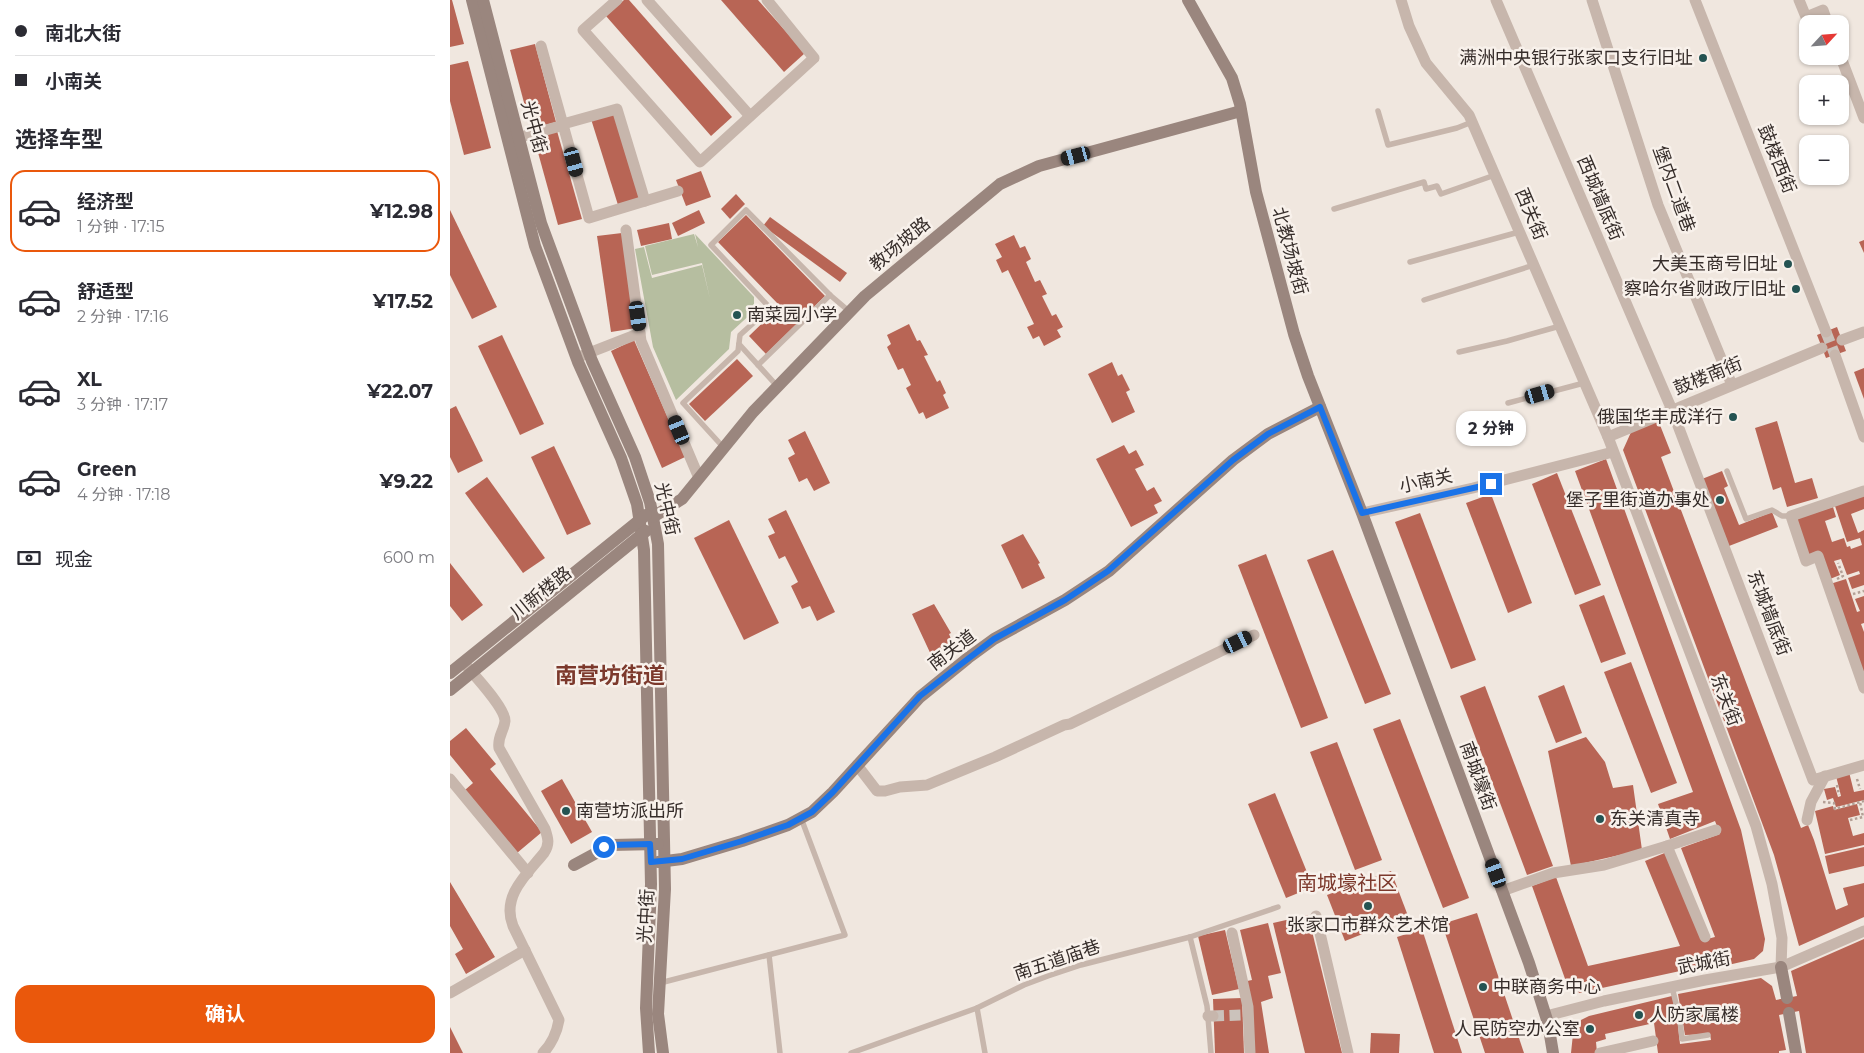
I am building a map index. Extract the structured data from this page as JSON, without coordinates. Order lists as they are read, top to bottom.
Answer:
{
  "streets": {
    "street": [
      "光中街",
      "鼓楼西街",
      "堡内二道巷",
      "西城墙底街",
      "西关街",
      "教场坡路",
      "北教场坡街",
      "鼓楼南街",
      "小南关",
      "川新楼路",
      "东城墙底街",
      "南关道",
      "东关街",
      "南城壕街",
      "武城街"
    ],
    "lane": ["南五道庙巷"]
  },
  "crossings": [
    ["光中街", "教场坡路"],
    ["光中街", "川新楼路"],
    ["光中街", "南关道"],
    ["堡内二道巷", "鼓楼南街"],
    ["西城墙底街", "鼓楼南街"],
    ["西城墙底街", "东城墙底街"],
    ["西关街", "鼓楼南街"],
    ["西关街", "小南关"],
    ["西关街", "东关街"],
    ["教场坡路", "北教场坡街"],
    ["教场坡路", "川新楼路"],
    ["北教场坡街", "小南关"],
    ["北教场坡街", "南关道"],
    ["北教场坡街", "南城壕街"],
    ["鼓楼南街", "东城墙底街"],
    ["小南关", "东关街"],
    ["小南关", "南城壕街"],
    ["东关街", "武城街"],
    ["南城壕街", "武城街"]
  ],
  "districts": ["南营坊街道", "南城壕社区"],
  "places": [
    "满洲中央银行张家口支行旧址",
    "大美玉商号旧址",
    "察哈尔省财政厅旧址",
    "南菜园小学",
    "俄国华丰成洋行",
    "堡子里街道办事处",
    "南营坊派出所",
    "东关清真寺",
    "张家口市群众艺术馆",
    "中联商务中心",
    "人防家属楼",
    "人民防空办公室"
  ],
  "north": "top right",
  "page": {
    "banner": ["南北大街", "小南关"],
    "map_buttons": ["+", "−"],
    "heading": "选择车型",
    "list": [
      {
        "name": "经济型",
        "note": "1 分钟 · 17:15",
        "value": "¥12.98"
      },
      {
        "name": "舒适型",
        "note": "2 分钟 · 17:16",
        "value": "¥17.52"
      },
      {
        "name": "XL",
        "note": "3 分钟 · 17:17",
        "value": "¥22.07"
      },
      {
        "name": "Green",
        "note": "4 分钟 · 17:18",
        "value": "¥9.22"
      }
    ],
    "bubble": "2 分钟",
    "pay": ["现金", "600 m"],
    "buttons": "确认"
  }
}
